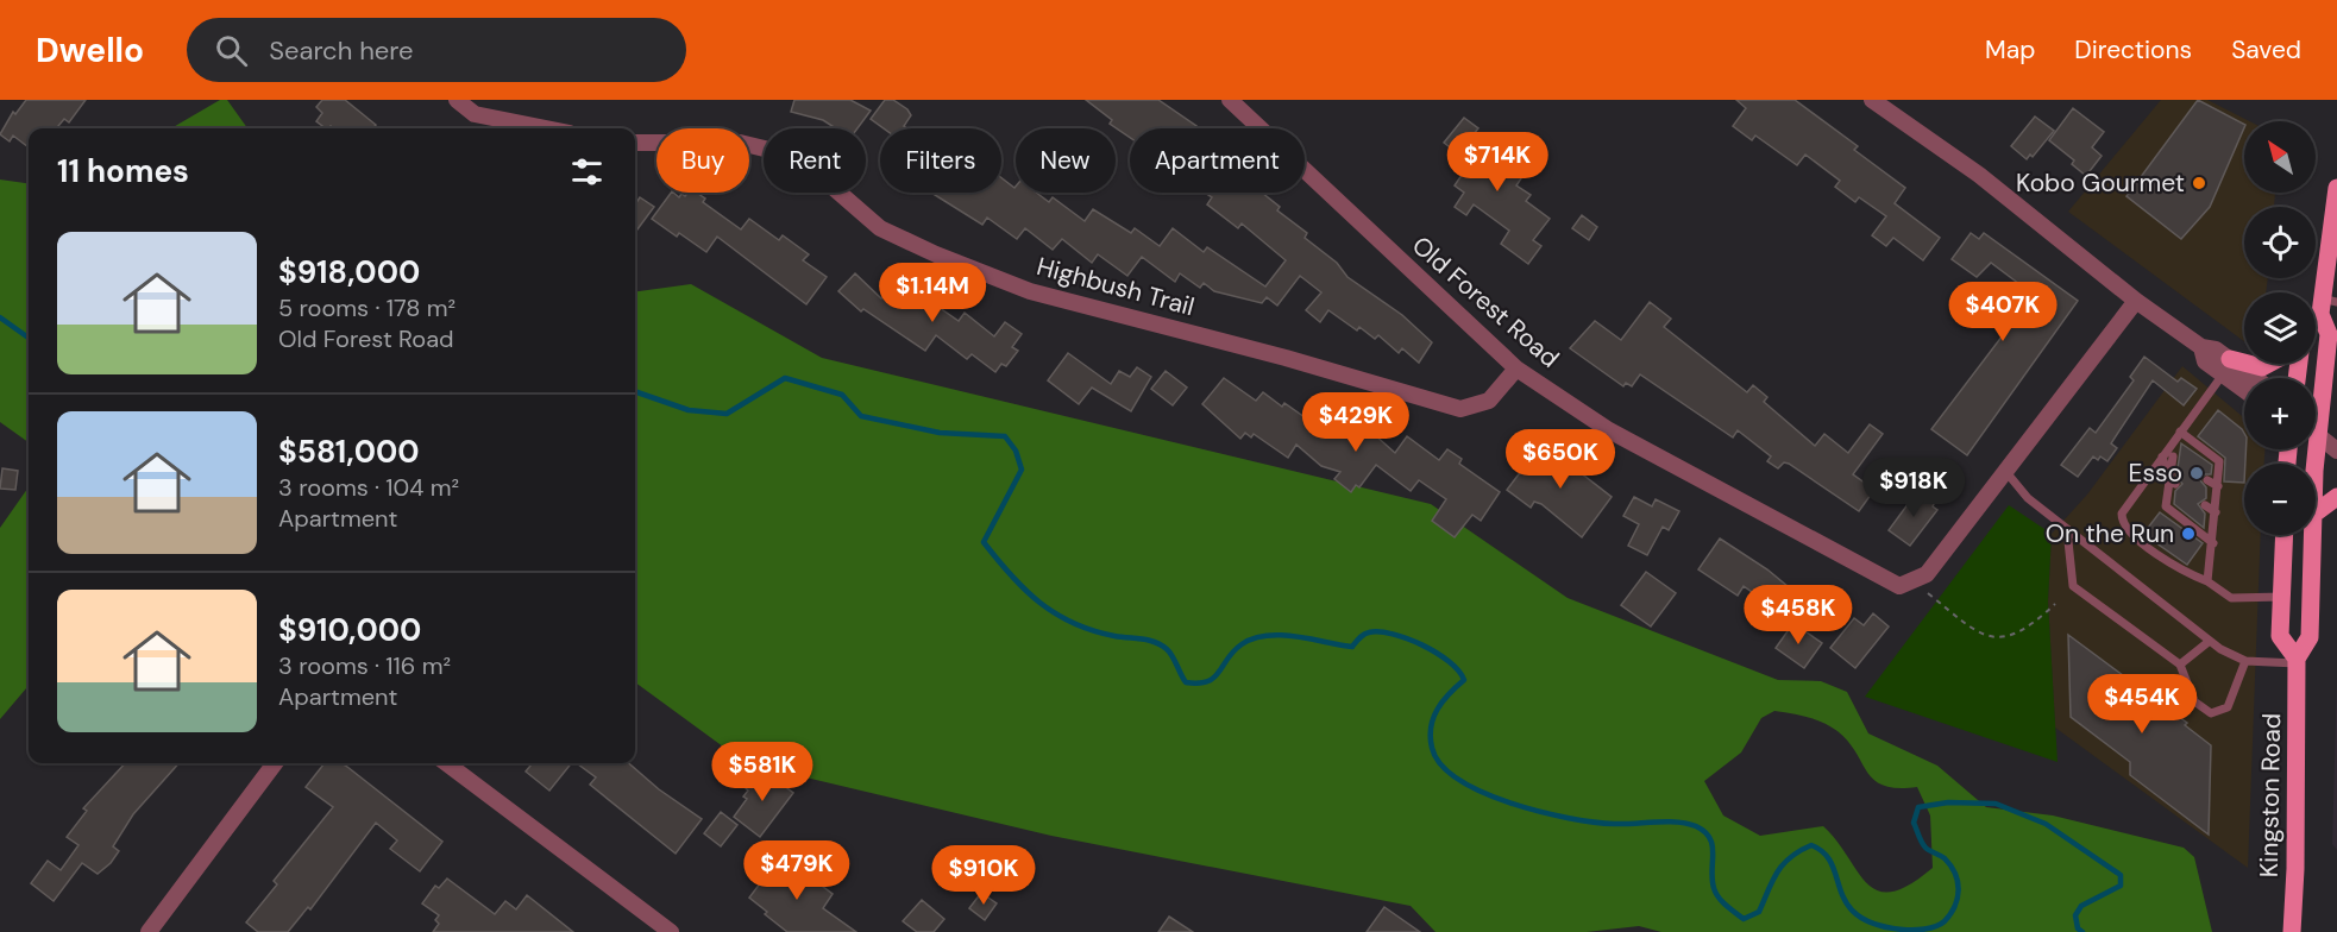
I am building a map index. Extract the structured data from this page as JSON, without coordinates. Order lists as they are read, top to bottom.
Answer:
{
  "streets": {
    "main road": ["Kingston Road"],
    "street": ["Highbush Trail", "Old Forest Road"]
  },
  "crossings": [
    ["Highbush Trail", "Old Forest Road"]
  ],
  "places": ["Kobo Gourmet", "Esso", "On the Run"],
  "north": "top left",
  "page": {
    "header": "Dwello",
    "search": "Search here",
    "nav": ["Map", "Directions", "Saved"],
    "map_buttons": ["+", "−"],
    "chip": [
      "Buy",
      "Rent",
      "Filters",
      "New",
      "Apartment"
    ],
    "heading": "11 homes",
    "price": [
      "$714K",
      "$1.14M",
      "$407K",
      "$429K",
      "$650K",
      "$918K",
      "$458K",
      "$454K",
      "$581K",
      "$479K",
      "$910K"
    ],
    "list": [
      {
        "name": "$918,000",
        "note": "5 rooms · 178 m² · Old Forest Road"
      },
      {
        "name": "$581,000",
        "note": "3 rooms · 104 m² · Apartment"
      },
      {
        "name": "$910,000",
        "note": "3 rooms · 116 m² · Apartment"
      }
    ]
  }
}
